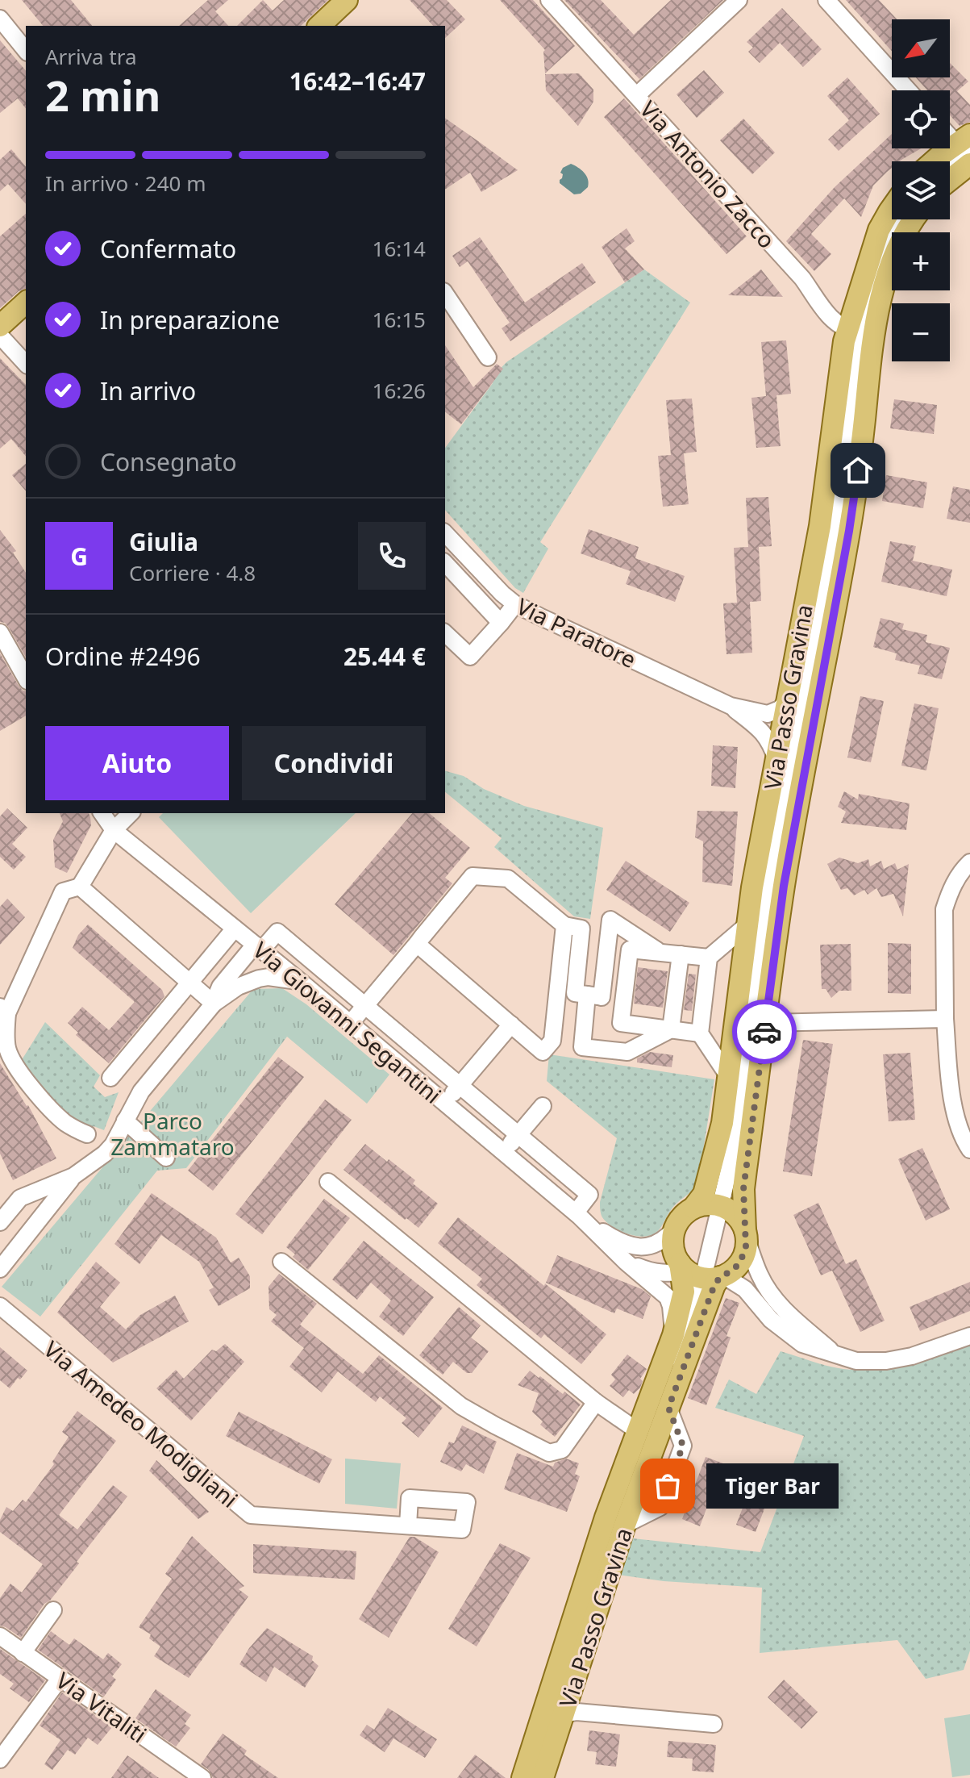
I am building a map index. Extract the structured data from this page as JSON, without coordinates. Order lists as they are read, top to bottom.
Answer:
{
  "streets": {
    "main road": ["Via Passo Gravina"],
    "street": [
      "Via Antonio Zacco",
      "Via Paratore",
      "Via Giovanni Segantini",
      "Via Amedeo Modigliani",
      "Via Vitaliti"
    ]
  },
  "crossings": [
    ["Via Antonio Zacco", "Via Passo Gravina"],
    ["Via Paratore", "Via Passo Gravina"],
    ["Via Passo Gravina", "Via Giovanni Segantini"]
  ],
  "parks": ["Parco Zammataro"],
  "places": ["Tiger Bar"],
  "north": "bottom left",
  "page": {
    "map_buttons": ["+", "−"],
    "heading": ["2 min", "Arriva tra", "16:42–16:47"],
    "panel": [
      "Giulia",
      "Corriere · 4.8",
      "Ordine #2496",
      "25.44 €"
    ],
    "bar": "In arrivo · 240 m",
    "list": [
      ["Confermato", "16:14"],
      ["In preparazione", "16:15"],
      ["In arrivo", "16:26"],
      "Consegnato"
    ],
    "round": "G",
    "buttons": ["Aiuto", "Condividi"],
    "bubble": "Tiger Bar"
  }
}
